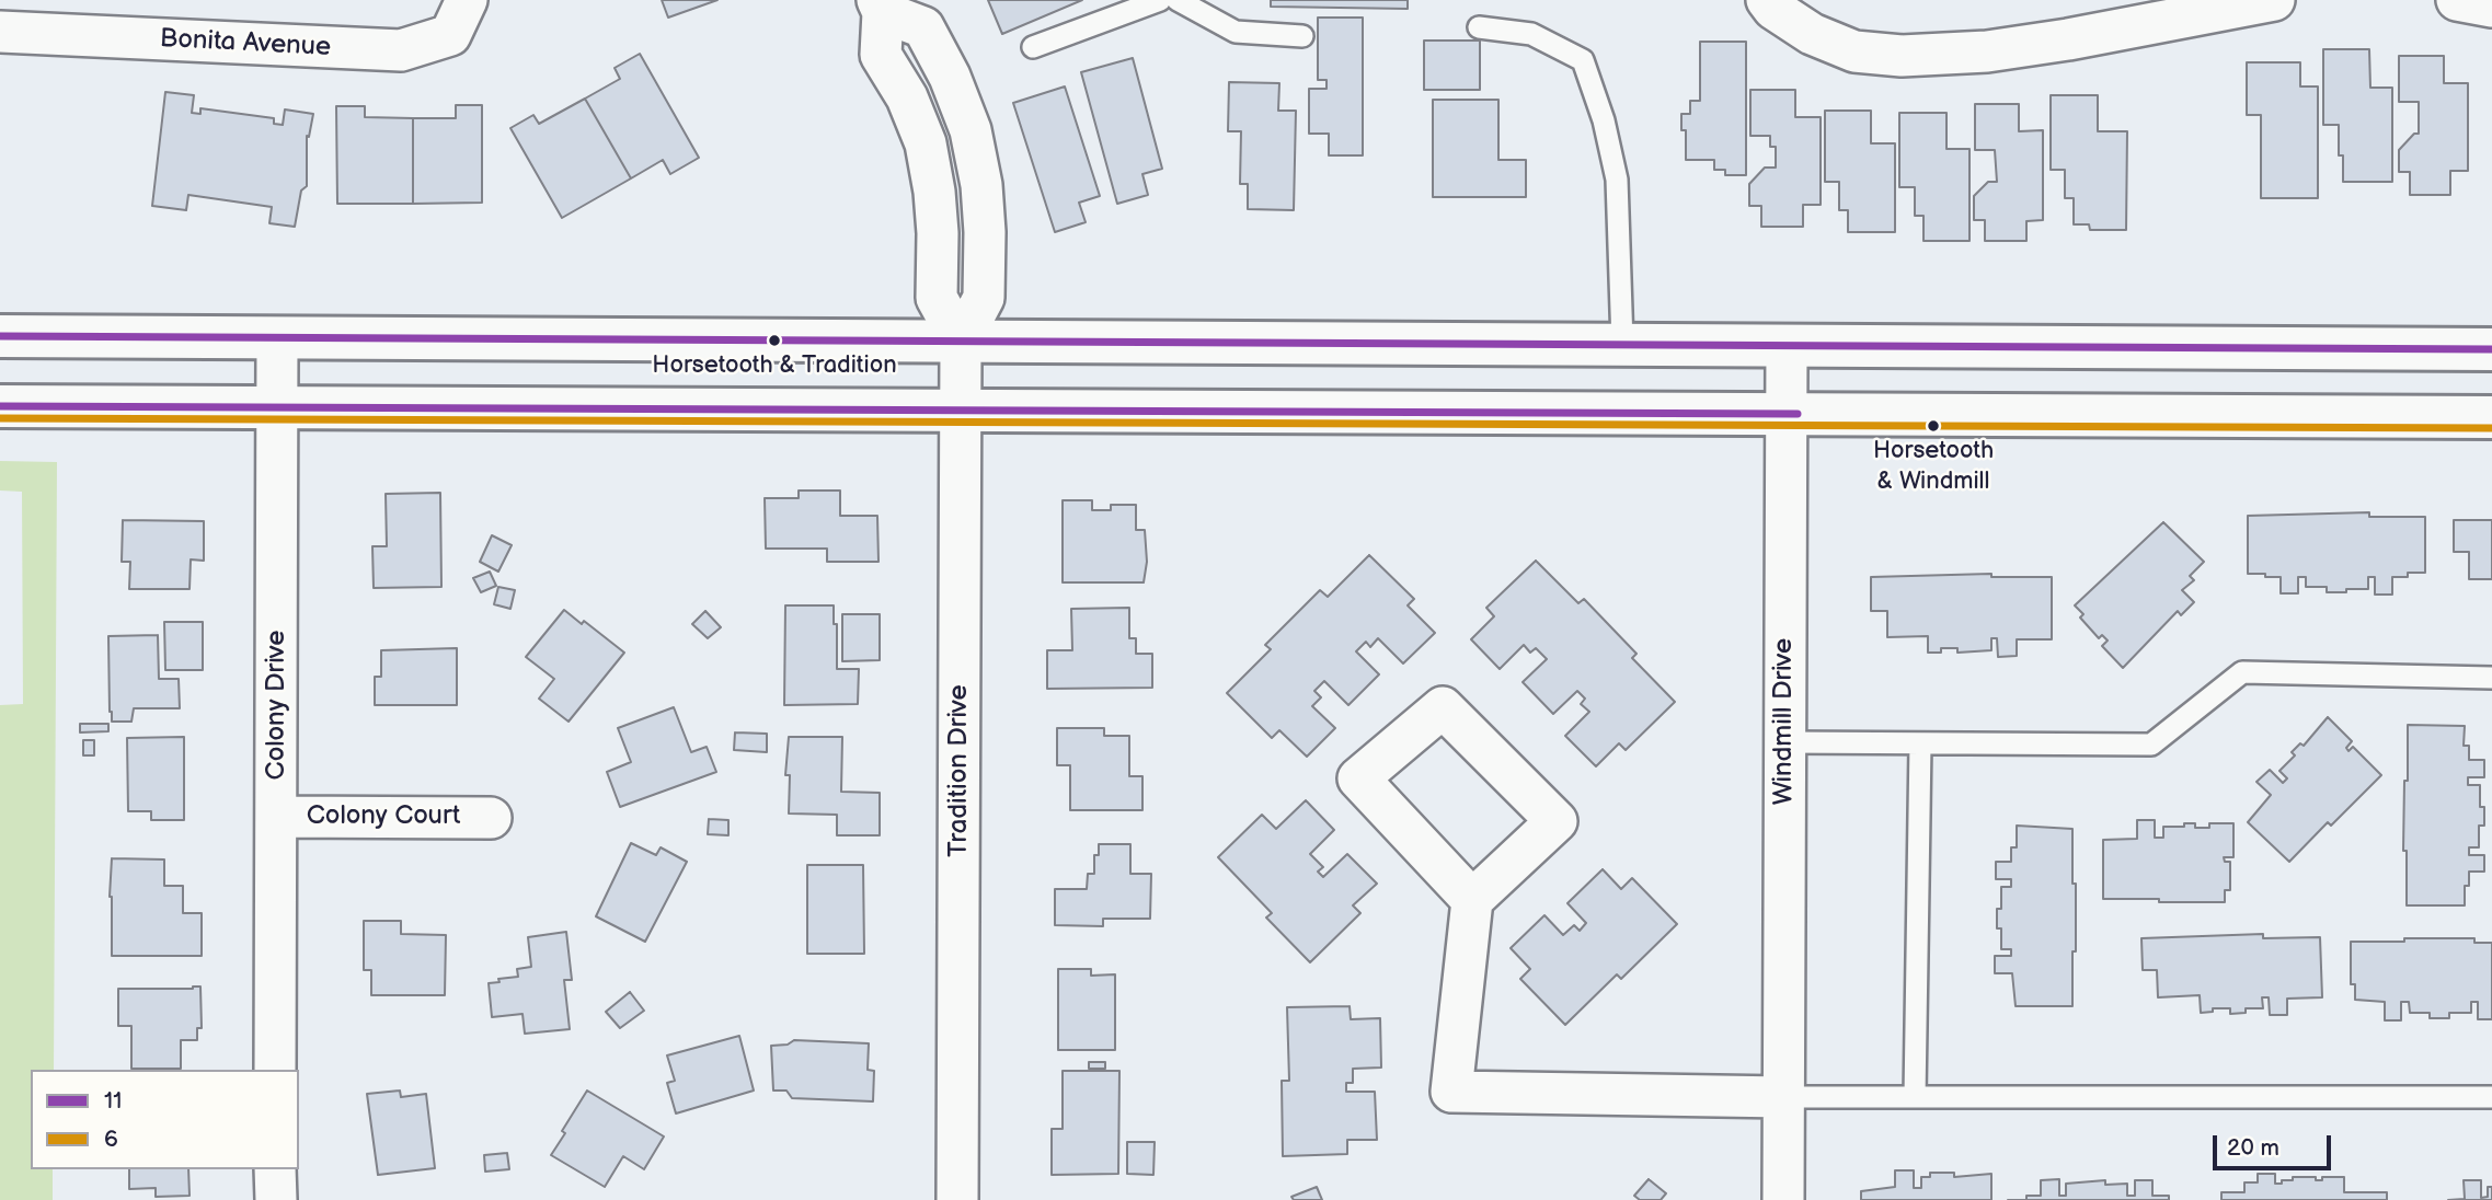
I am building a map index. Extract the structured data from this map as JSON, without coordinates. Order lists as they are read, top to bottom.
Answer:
{
  "streets": {
    "street": [
      "Bonita Avenue",
      "Colony Drive",
      "Windmill Drive",
      "Tradition Drive",
      "Colony Court"
    ]
  },
  "crossings": [
    ["Colony Drive", "Colony Court"]
  ],
  "places": ["Horsetooth & Tradition", "Horsetooth & Windmill"],
  "lines": ["transit line 11", "transit line 6"],
  "legend": ["11", "6"],
  "scale_bar": "20 m"
}
